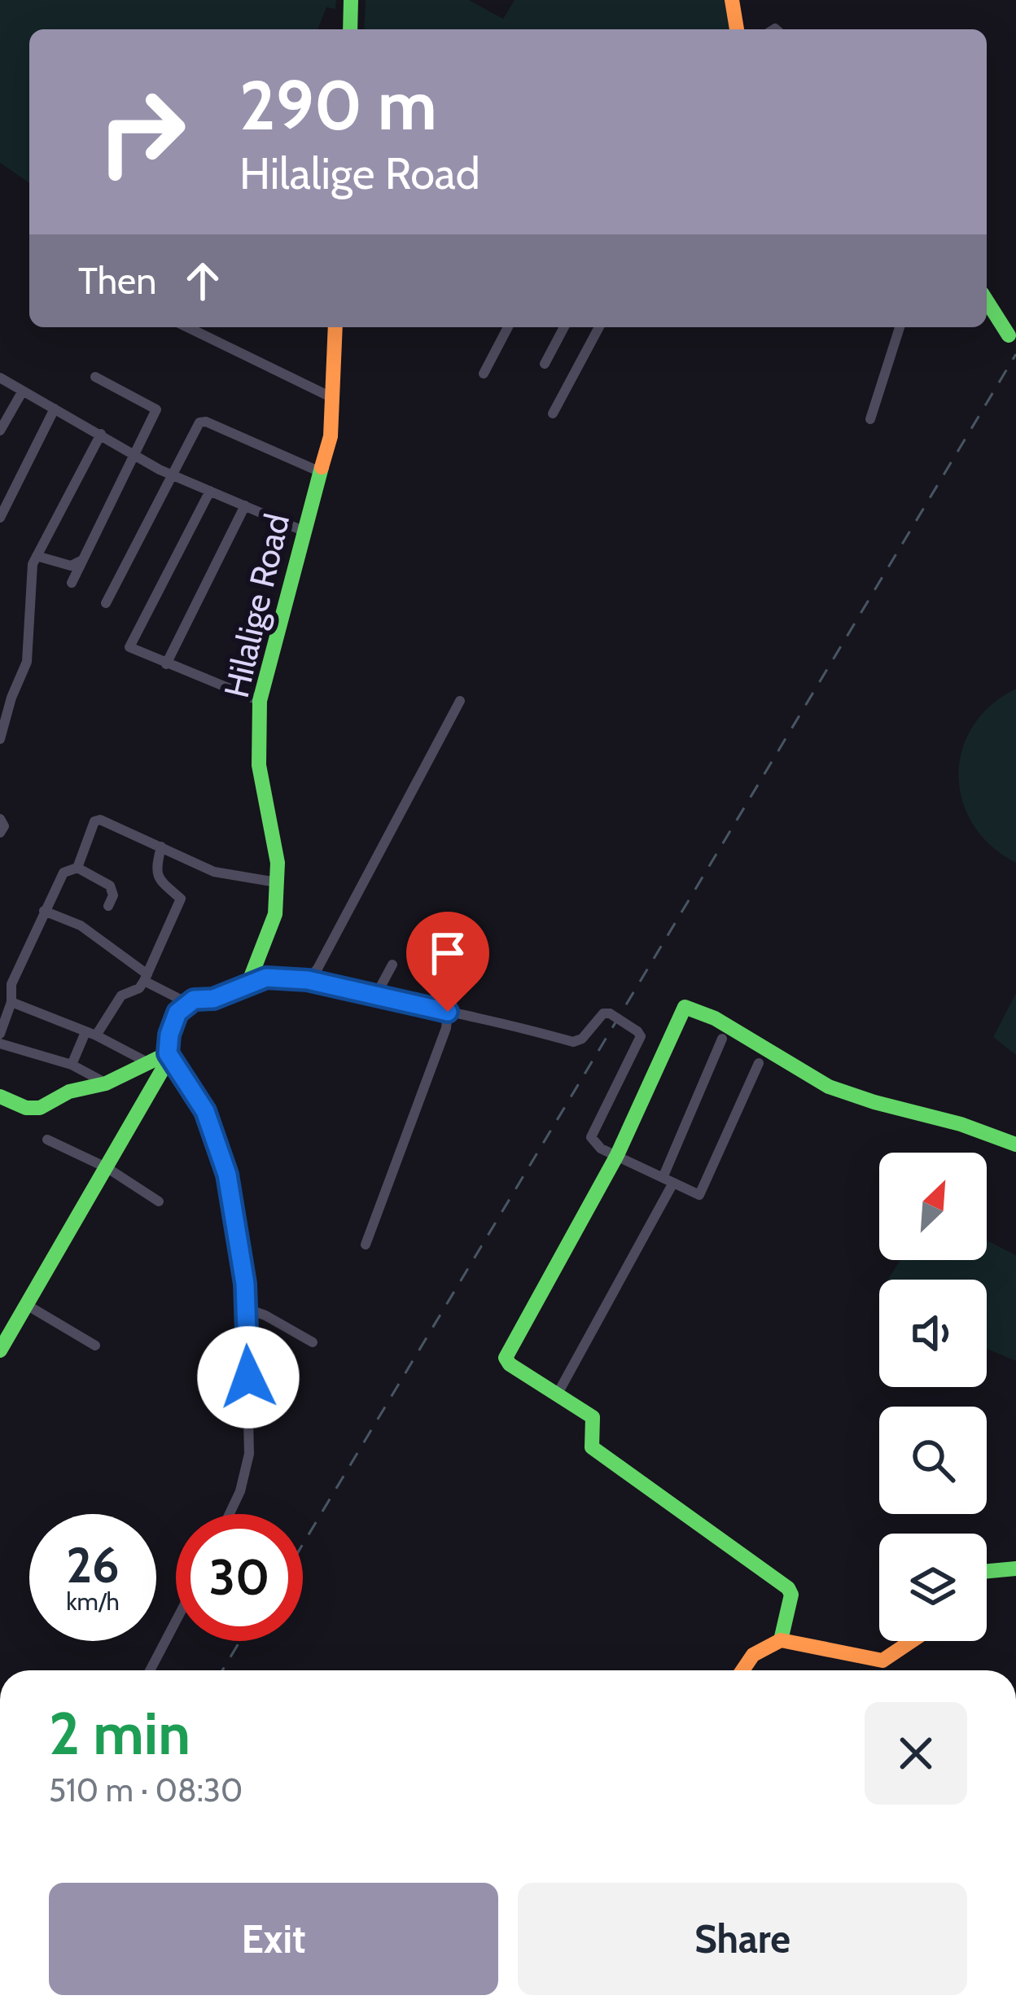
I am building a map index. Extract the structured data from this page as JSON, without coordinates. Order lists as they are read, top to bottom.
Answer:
{
  "streets": {
    "street": ["Hilalige Road"]
  },
  "north": "top right",
  "page": {
    "turn": ["290 m", "Hilalige Road"],
    "then": "Then",
    "speed": "26 km/h",
    "limit": "30",
    "heading": ["2 min", "510 m · 08:30"],
    "buttons": ["Exit", "Share"]
  }
}
